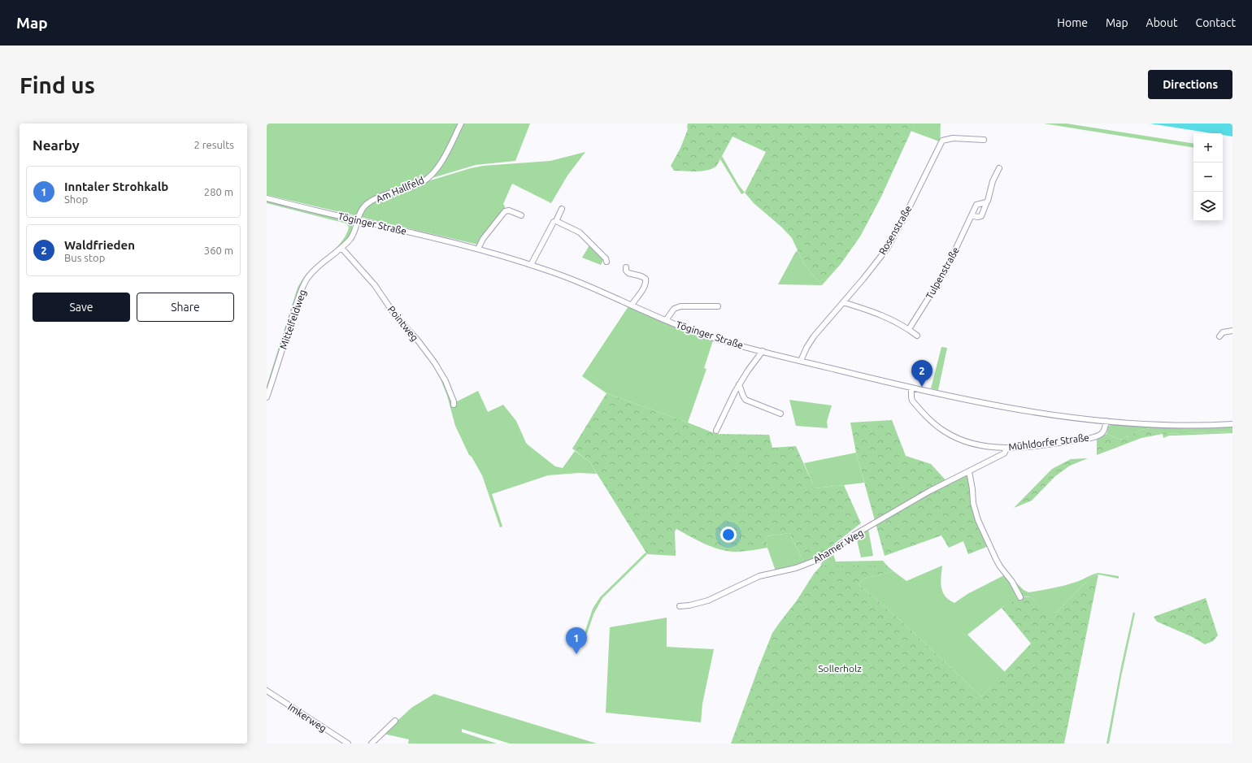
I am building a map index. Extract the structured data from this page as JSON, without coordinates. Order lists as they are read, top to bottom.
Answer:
{
  "streets": {
    "street": [
      "Am Hallfeld",
      "Töginger Straße",
      "Rosenstraße",
      "Tulpenstraße",
      "Mittelfeldweg",
      "Pointweg",
      "Mühldorfer Straße",
      "Ahamer Weg",
      "Imkerweg"
    ]
  },
  "crossings": [
    ["Am Hallfeld", "Töginger Straße"],
    ["Am Hallfeld", "Mittelfeldweg"],
    ["Töginger Straße", "Mittelfeldweg"],
    ["Töginger Straße", "Mühldorfer Straße"],
    ["Rosenstraße", "Mühldorfer Straße"],
    ["Mittelfeldweg", "Pointweg"],
    ["Mühldorfer Straße", "Ahamer Weg"]
  ],
  "parks": ["Sollerholz"],
  "page": {
    "header": "Map",
    "nav": [
      "Home",
      "Map",
      "About",
      "Contact"
    ],
    "buttons": [
      "Directions",
      ["Save", "Share"]
    ],
    "title": "Find us",
    "heading": ["Nearby", "2 results"],
    "map_buttons": ["+", "−"],
    "list": [
      {
        "mark": "1",
        "name": "Inntaler Strohkalb",
        "note": "Shop",
        "value": "280 m"
      },
      {
        "mark": "2",
        "name": "Waldfrieden",
        "note": "Bus stop",
        "value": "360 m"
      }
    ],
    "pins": ["2", "1"]
  }
}
